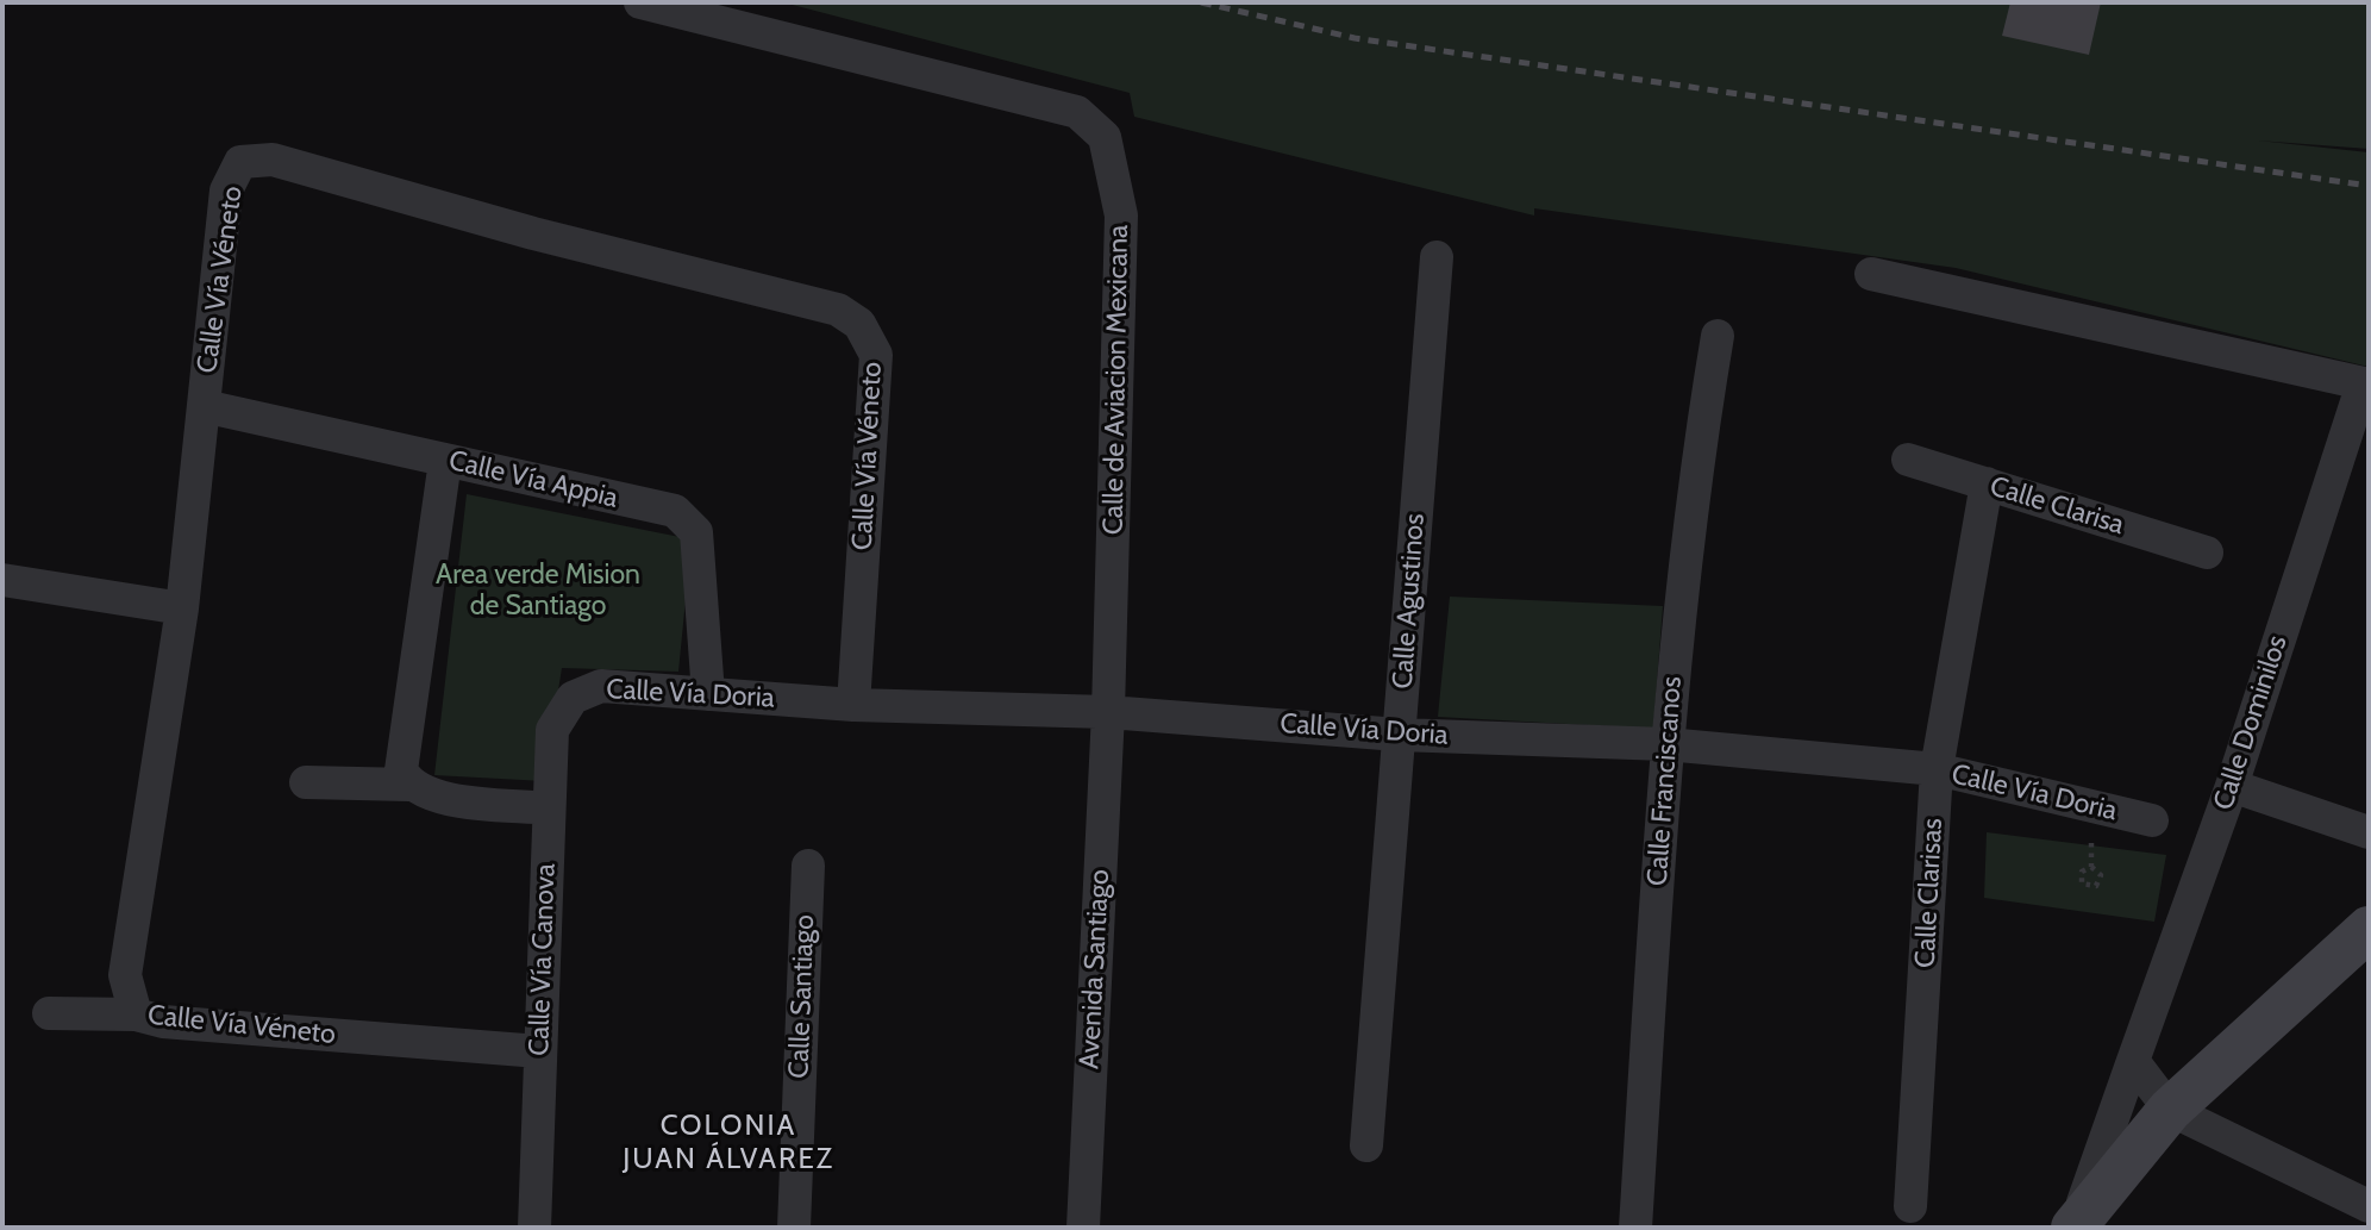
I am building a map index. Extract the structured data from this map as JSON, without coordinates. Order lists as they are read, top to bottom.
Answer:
{
  "streets": {
    "street": [
      "Calle Vía Véneto",
      "Calle de Aviacion Mexicana",
      "Calle Vía Appia",
      "Calle Clarisa",
      "Calle Agustinos",
      "Calle Vía Doria",
      "Calle Dominilos",
      "Calle Franciscanos",
      "Calle Clarisas",
      "Calle Vía Canova",
      "Avenida Santiago",
      "Calle Santiago"
    ]
  },
  "crossings": [
    ["Calle Vía Véneto", "Calle Vía Appia"],
    ["Calle Vía Véneto", "Calle Vía Doria"],
    ["Calle Vía Véneto", "Calle Vía Canova"],
    ["Calle de Aviacion Mexicana", "Calle Vía Doria"],
    ["Calle de Aviacion Mexicana", "Avenida Santiago"],
    ["Calle Vía Appia", "Calle Vía Doria"],
    ["Calle Clarisa", "Calle Clarisas"],
    ["Calle Agustinos", "Calle Vía Doria"],
    ["Calle Vía Doria", "Calle Franciscanos"],
    ["Calle Vía Doria", "Calle Clarisas"],
    ["Calle Vía Doria", "Calle Vía Canova"],
    ["Calle Vía Doria", "Avenida Santiago"]
  ],
  "districts": ["COLONIA JUAN ÁLVAREZ"],
  "parks": ["Area verde Mision de Santiago"]
}
